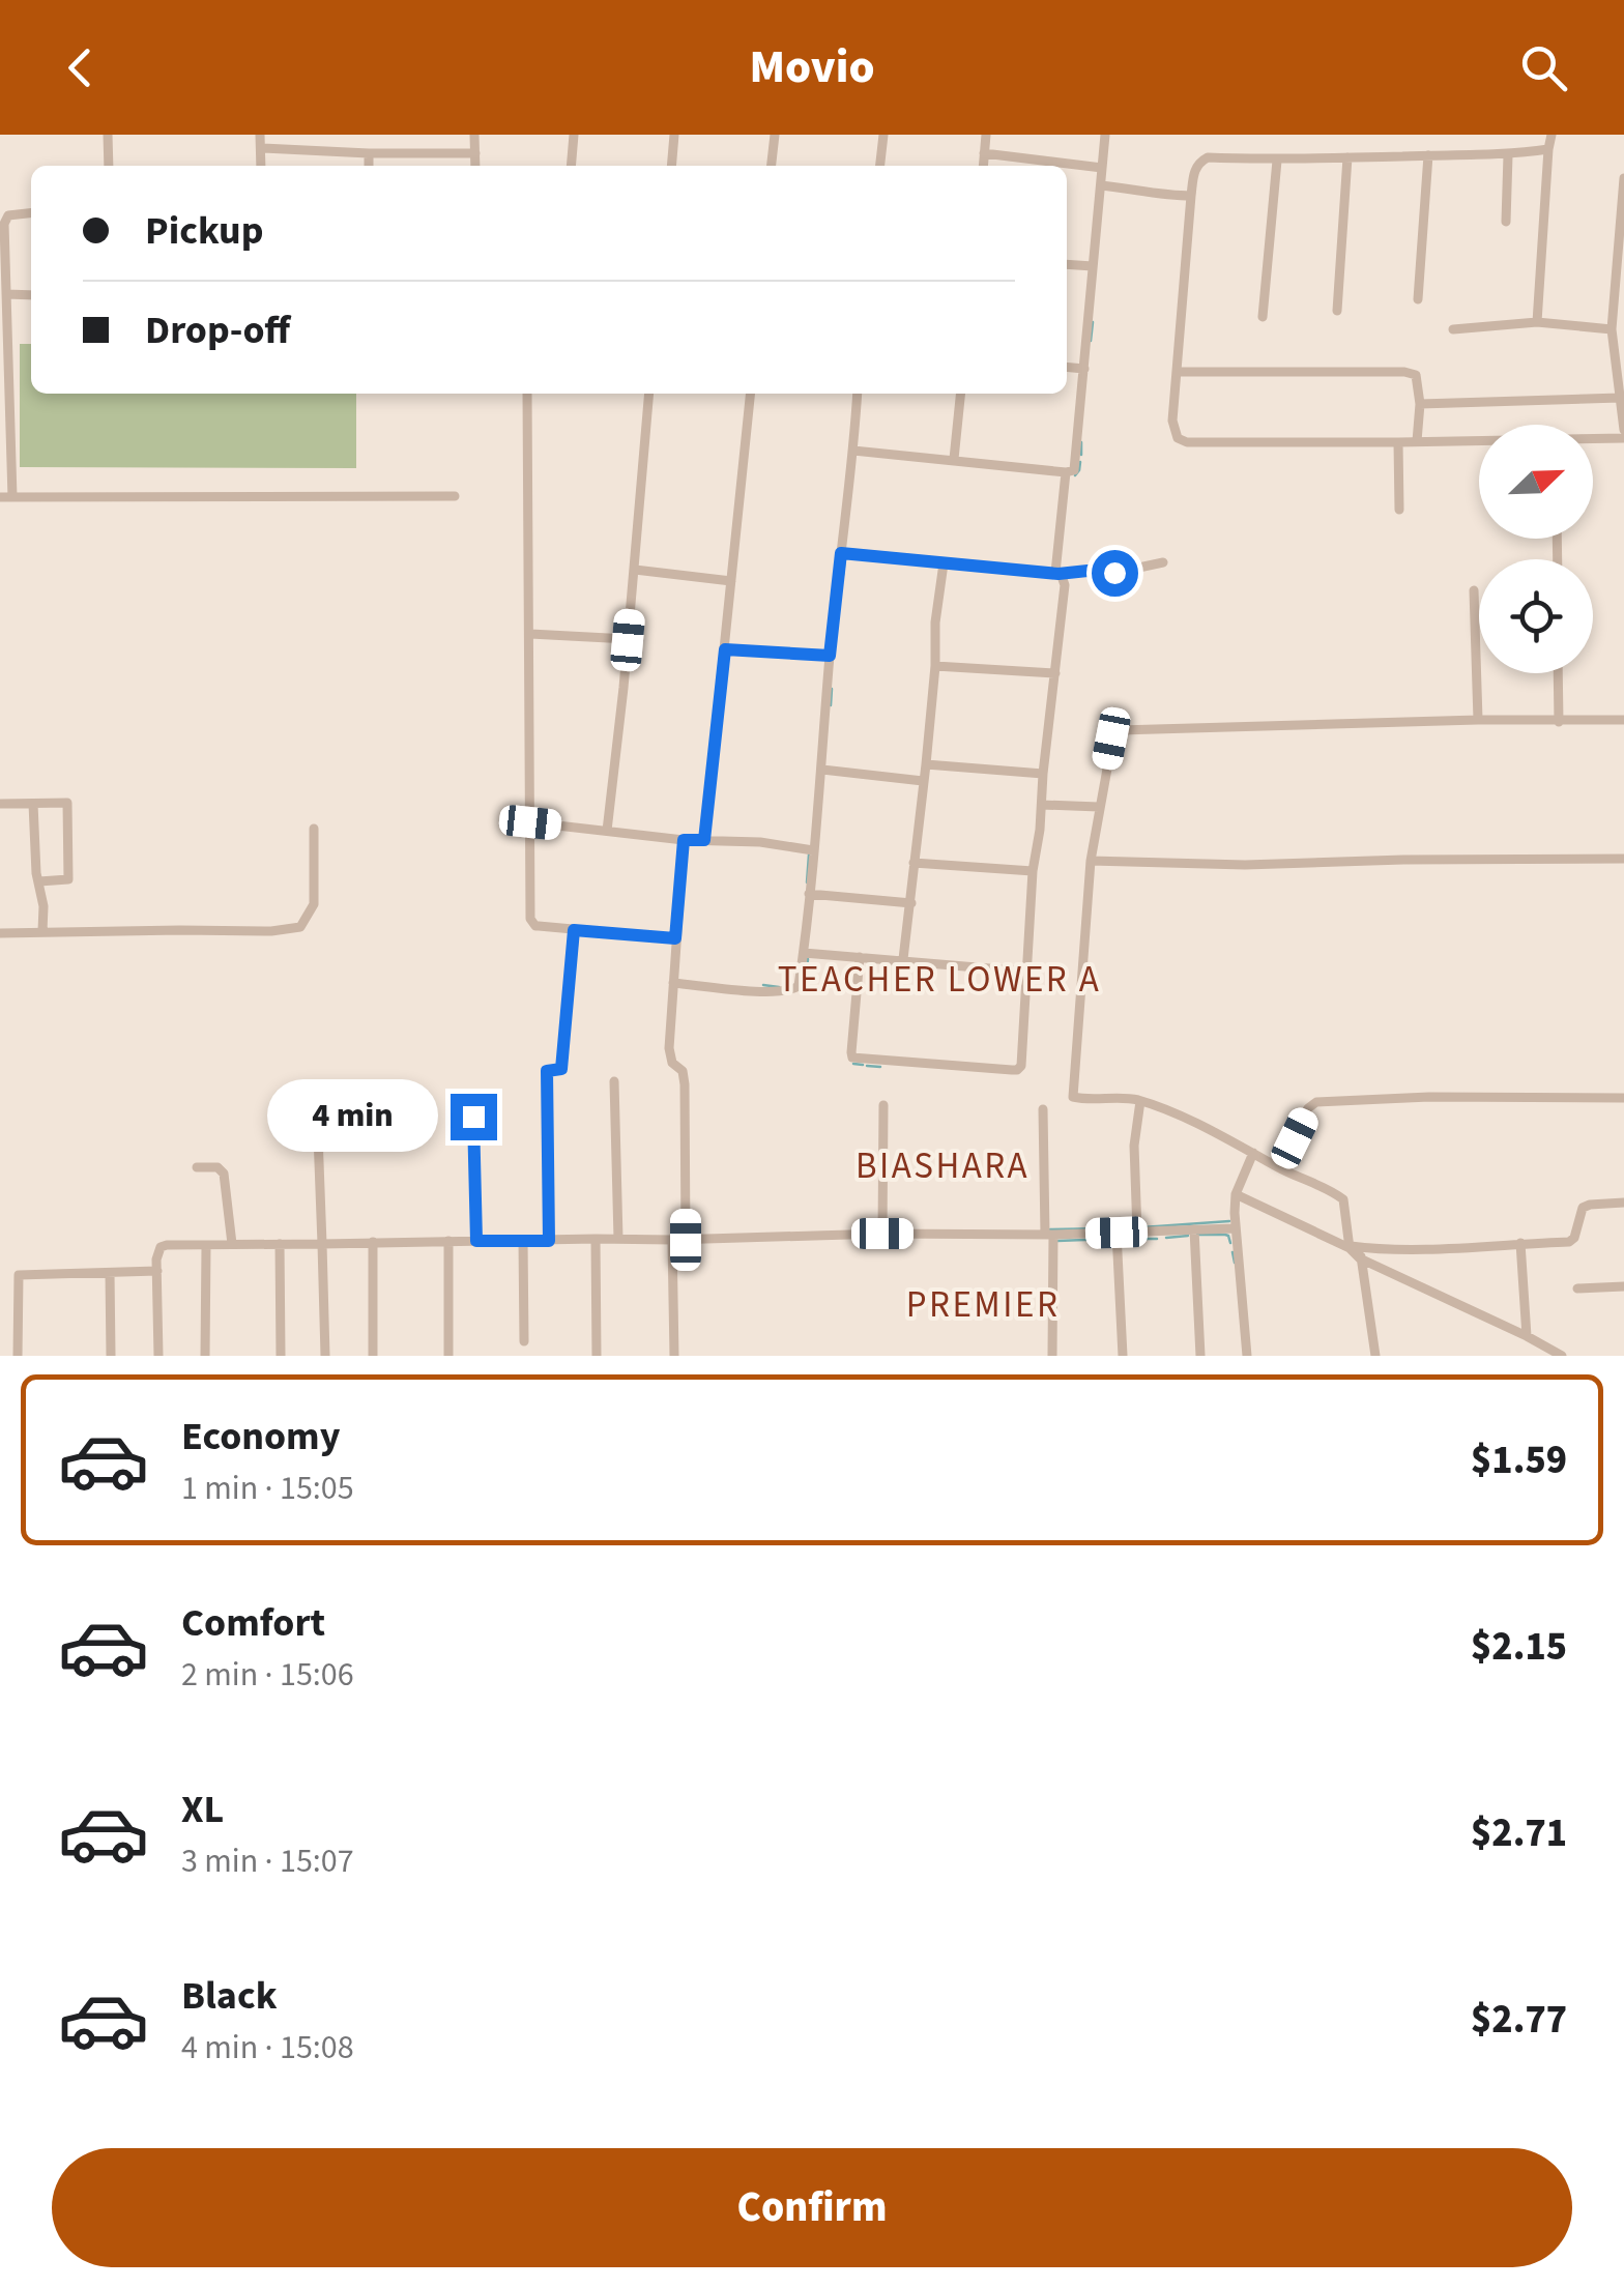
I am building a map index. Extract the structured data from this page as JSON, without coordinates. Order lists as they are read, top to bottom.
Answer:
{
  "districts": ["TEACHER LOWER A", "BIASHARA", "PREMIER"],
  "north": "top right",
  "page": {
    "header": "Movio",
    "banner": ["Pickup", "Drop-off"],
    "bubble": "4 min",
    "list": [
      {
        "name": "Economy",
        "note": "1 min · 15:05",
        "value": "$1.59"
      },
      {
        "name": "Comfort",
        "note": "2 min · 15:06",
        "value": "$2.15"
      },
      {
        "name": "XL",
        "note": "3 min · 15:07",
        "value": "$2.71"
      },
      {
        "name": "Black",
        "note": "4 min · 15:08",
        "value": "$2.77"
      }
    ],
    "buttons": "Confirm"
  }
}
